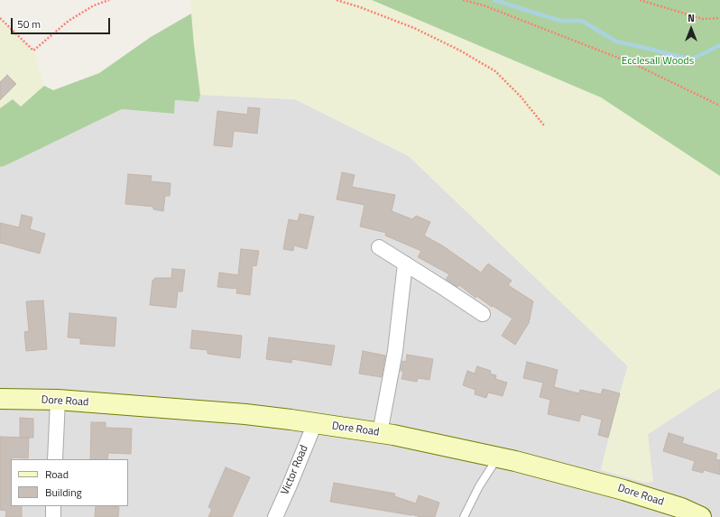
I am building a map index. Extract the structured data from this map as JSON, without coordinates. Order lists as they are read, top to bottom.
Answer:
{
  "streets": {
    "street": ["Dore Road", "Victor Road"]
  },
  "crossings": [
    ["Dore Road", "Victor Road"]
  ],
  "parks": ["Ecclesall Woods"],
  "legend": ["Road", "Building"],
  "scale_bar": "50 m",
  "north": "top"
}
